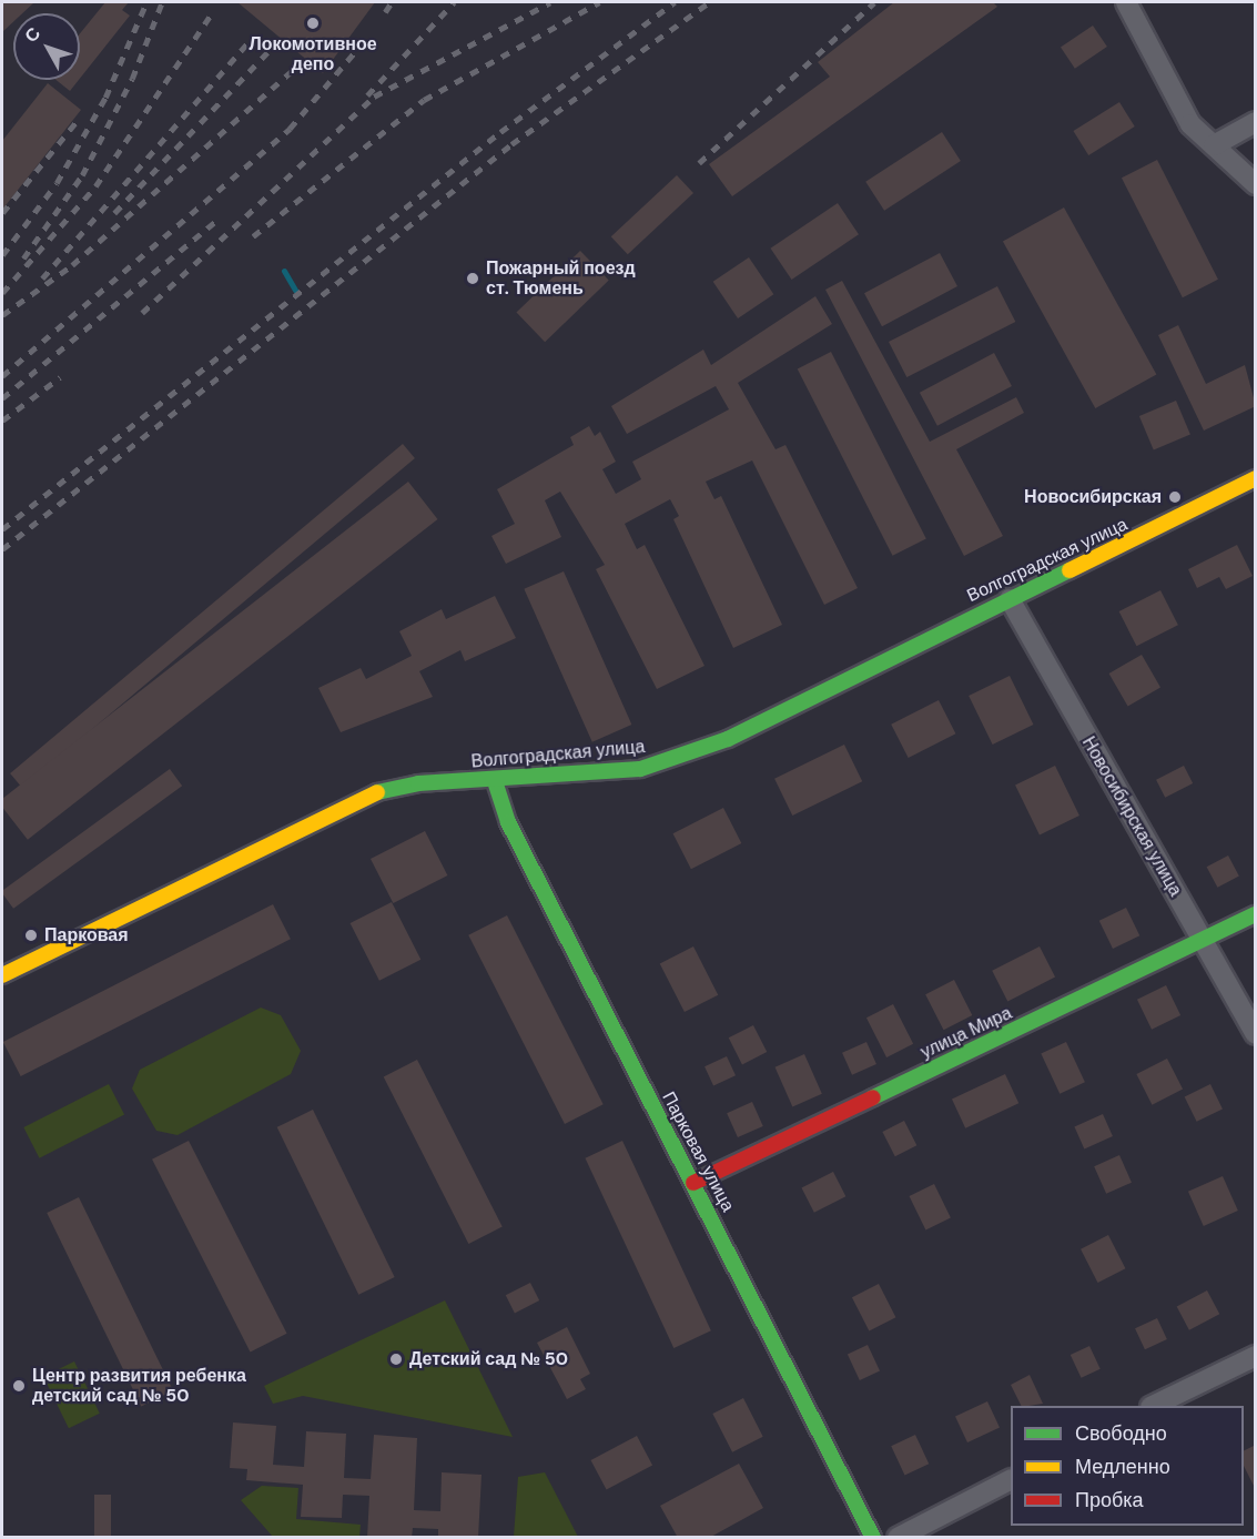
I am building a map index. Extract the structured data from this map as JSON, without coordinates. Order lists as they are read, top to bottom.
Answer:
{
  "streets": {
    "street": [
      "Волгоградская улица",
      "Новосибирская улица",
      "улица Мира",
      "Парковая улица"
    ]
  },
  "crossings": [
    ["Волгоградская улица", "Новосибирская улица"],
    ["Волгоградская улица", "Парковая улица"],
    ["Новосибирская улица", "улица Мира"],
    ["улица Мира", "Парковая улица"]
  ],
  "places": [
    "Локомотивное депо",
    "Пожарный поезд ст. Тюмень",
    "Новосибирская",
    "Парковая",
    "Детский сад № 50",
    "Центр развития ребенка детский сад № 50"
  ],
  "legend": ["Свободно", "Медленно", "Пробка"],
  "north": "top left"
}
